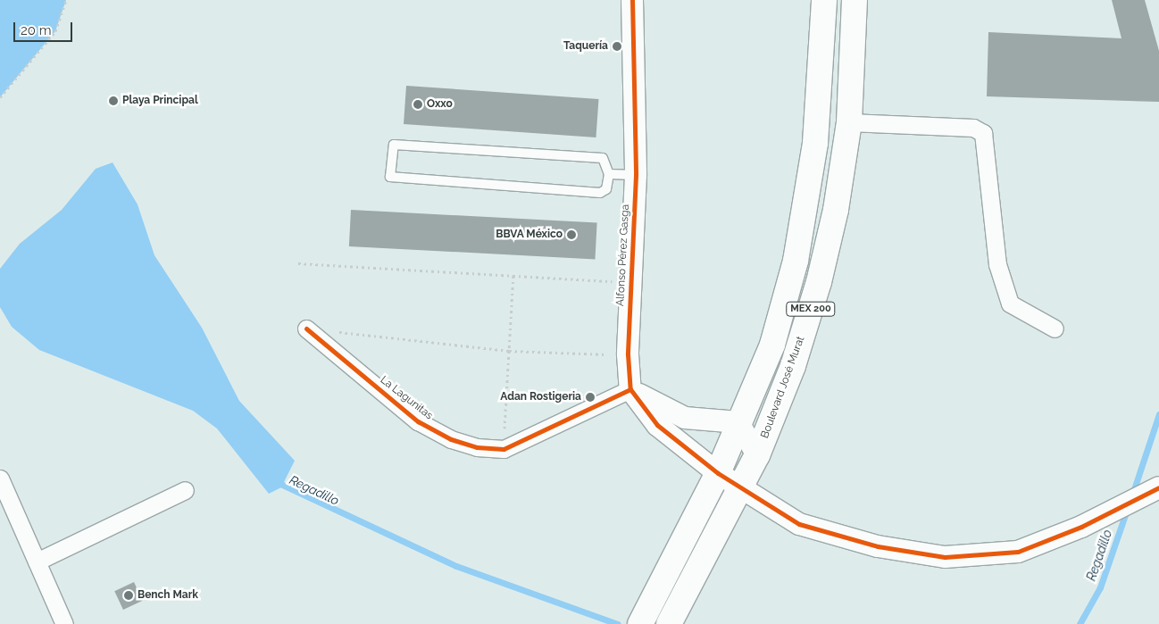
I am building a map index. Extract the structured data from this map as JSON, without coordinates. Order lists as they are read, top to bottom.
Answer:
{
  "streets": {
    "highway": ["MEX 200", "Boulevard José Murat"],
    "street": ["Alfonso Pérez Gasga", "La Lagunitas"]
  },
  "water": ["Regadillo"],
  "places": [
    "Taquería",
    "Playa Principal",
    "Oxxo",
    "BBVA México",
    "Adan Rostigeria",
    "Bench Mark"
  ],
  "scale_bar": "20 m"
}
